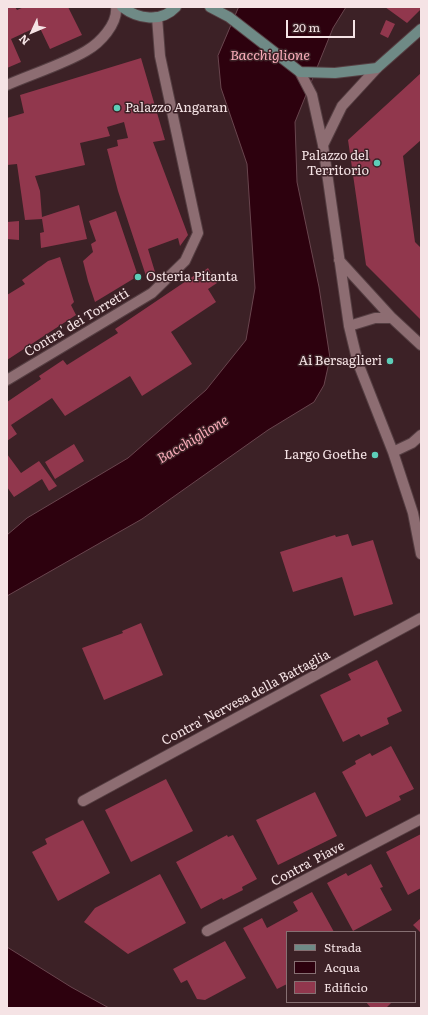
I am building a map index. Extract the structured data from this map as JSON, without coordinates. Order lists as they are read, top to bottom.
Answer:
{
  "streets": {
    "street": ["Contra' dei Torretti", "Contra' Nervesa della Battaglia", "Contra' Piave"]
  },
  "water": ["Bacchiglione"],
  "places": [
    "Palazzo Angaran",
    "Palazzo del Territorio",
    "Osteria Pitanta",
    "Ai Bersaglieri",
    "Largo Goethe"
  ],
  "legend": ["Strada", "Acqua", "Edificio"],
  "scale_bar": "20 m",
  "north": "bottom left"
}
